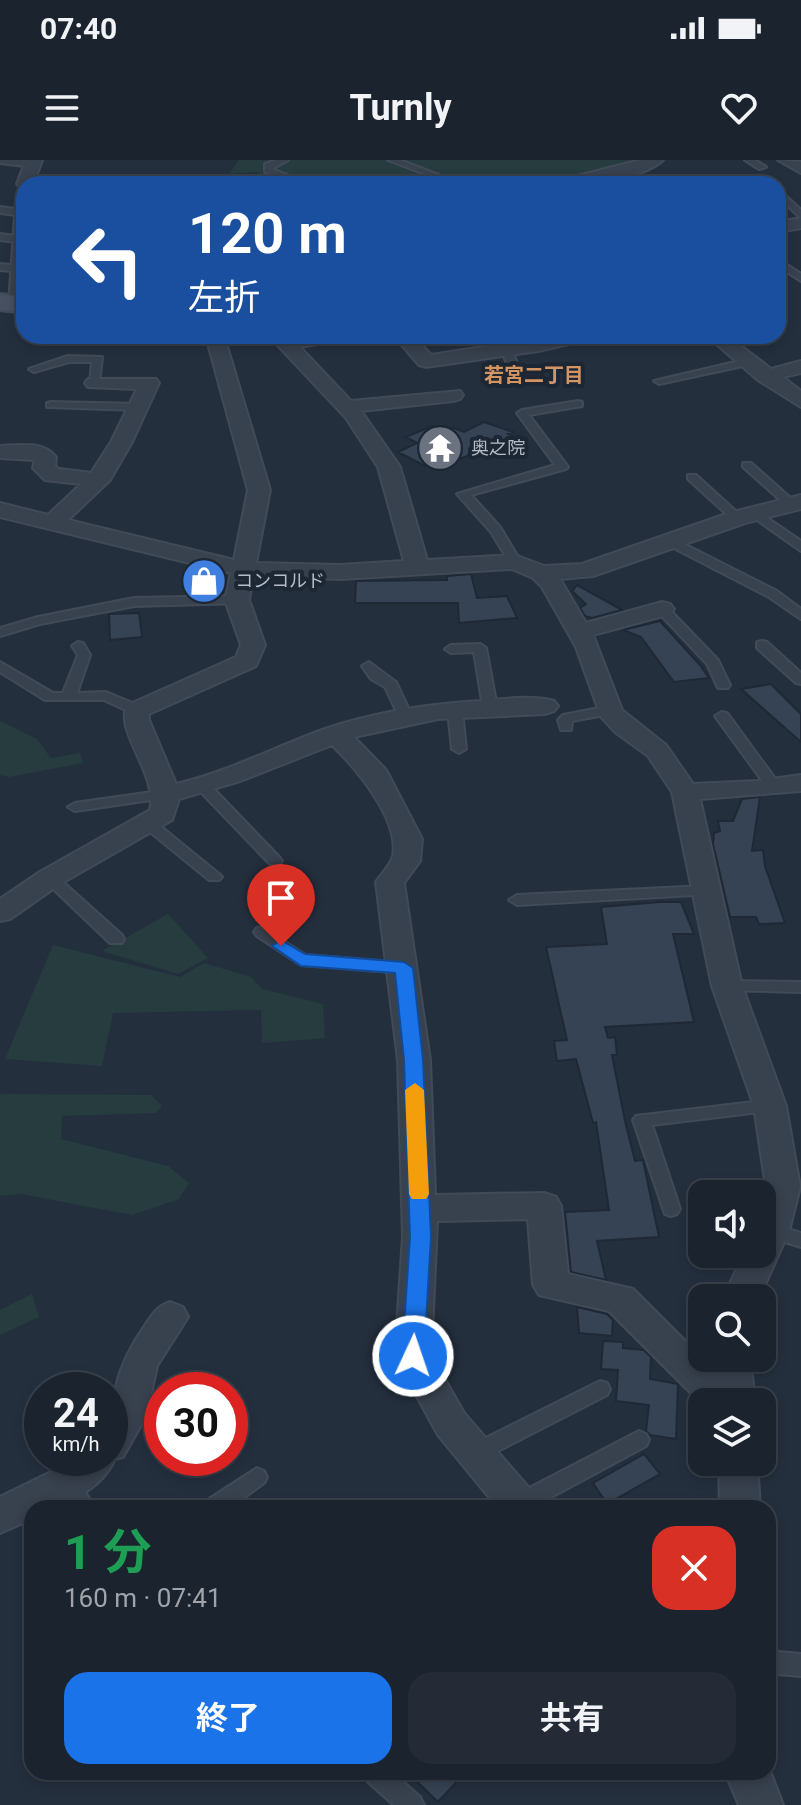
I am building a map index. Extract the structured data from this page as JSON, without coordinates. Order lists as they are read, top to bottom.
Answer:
{
  "districts": ["若宮二丁目"],
  "places": {
    "temple": ["奥之院"],
    "shop": ["コンコルド"]
  },
  "page": {
    "status": "07:40",
    "header": "Turnly",
    "turn": ["120 m", "左折"],
    "speed": "24 km/h",
    "limit": "30",
    "heading": ["1 分", "160 m · 07:41"],
    "buttons": ["終了", "共有"]
  }
}
